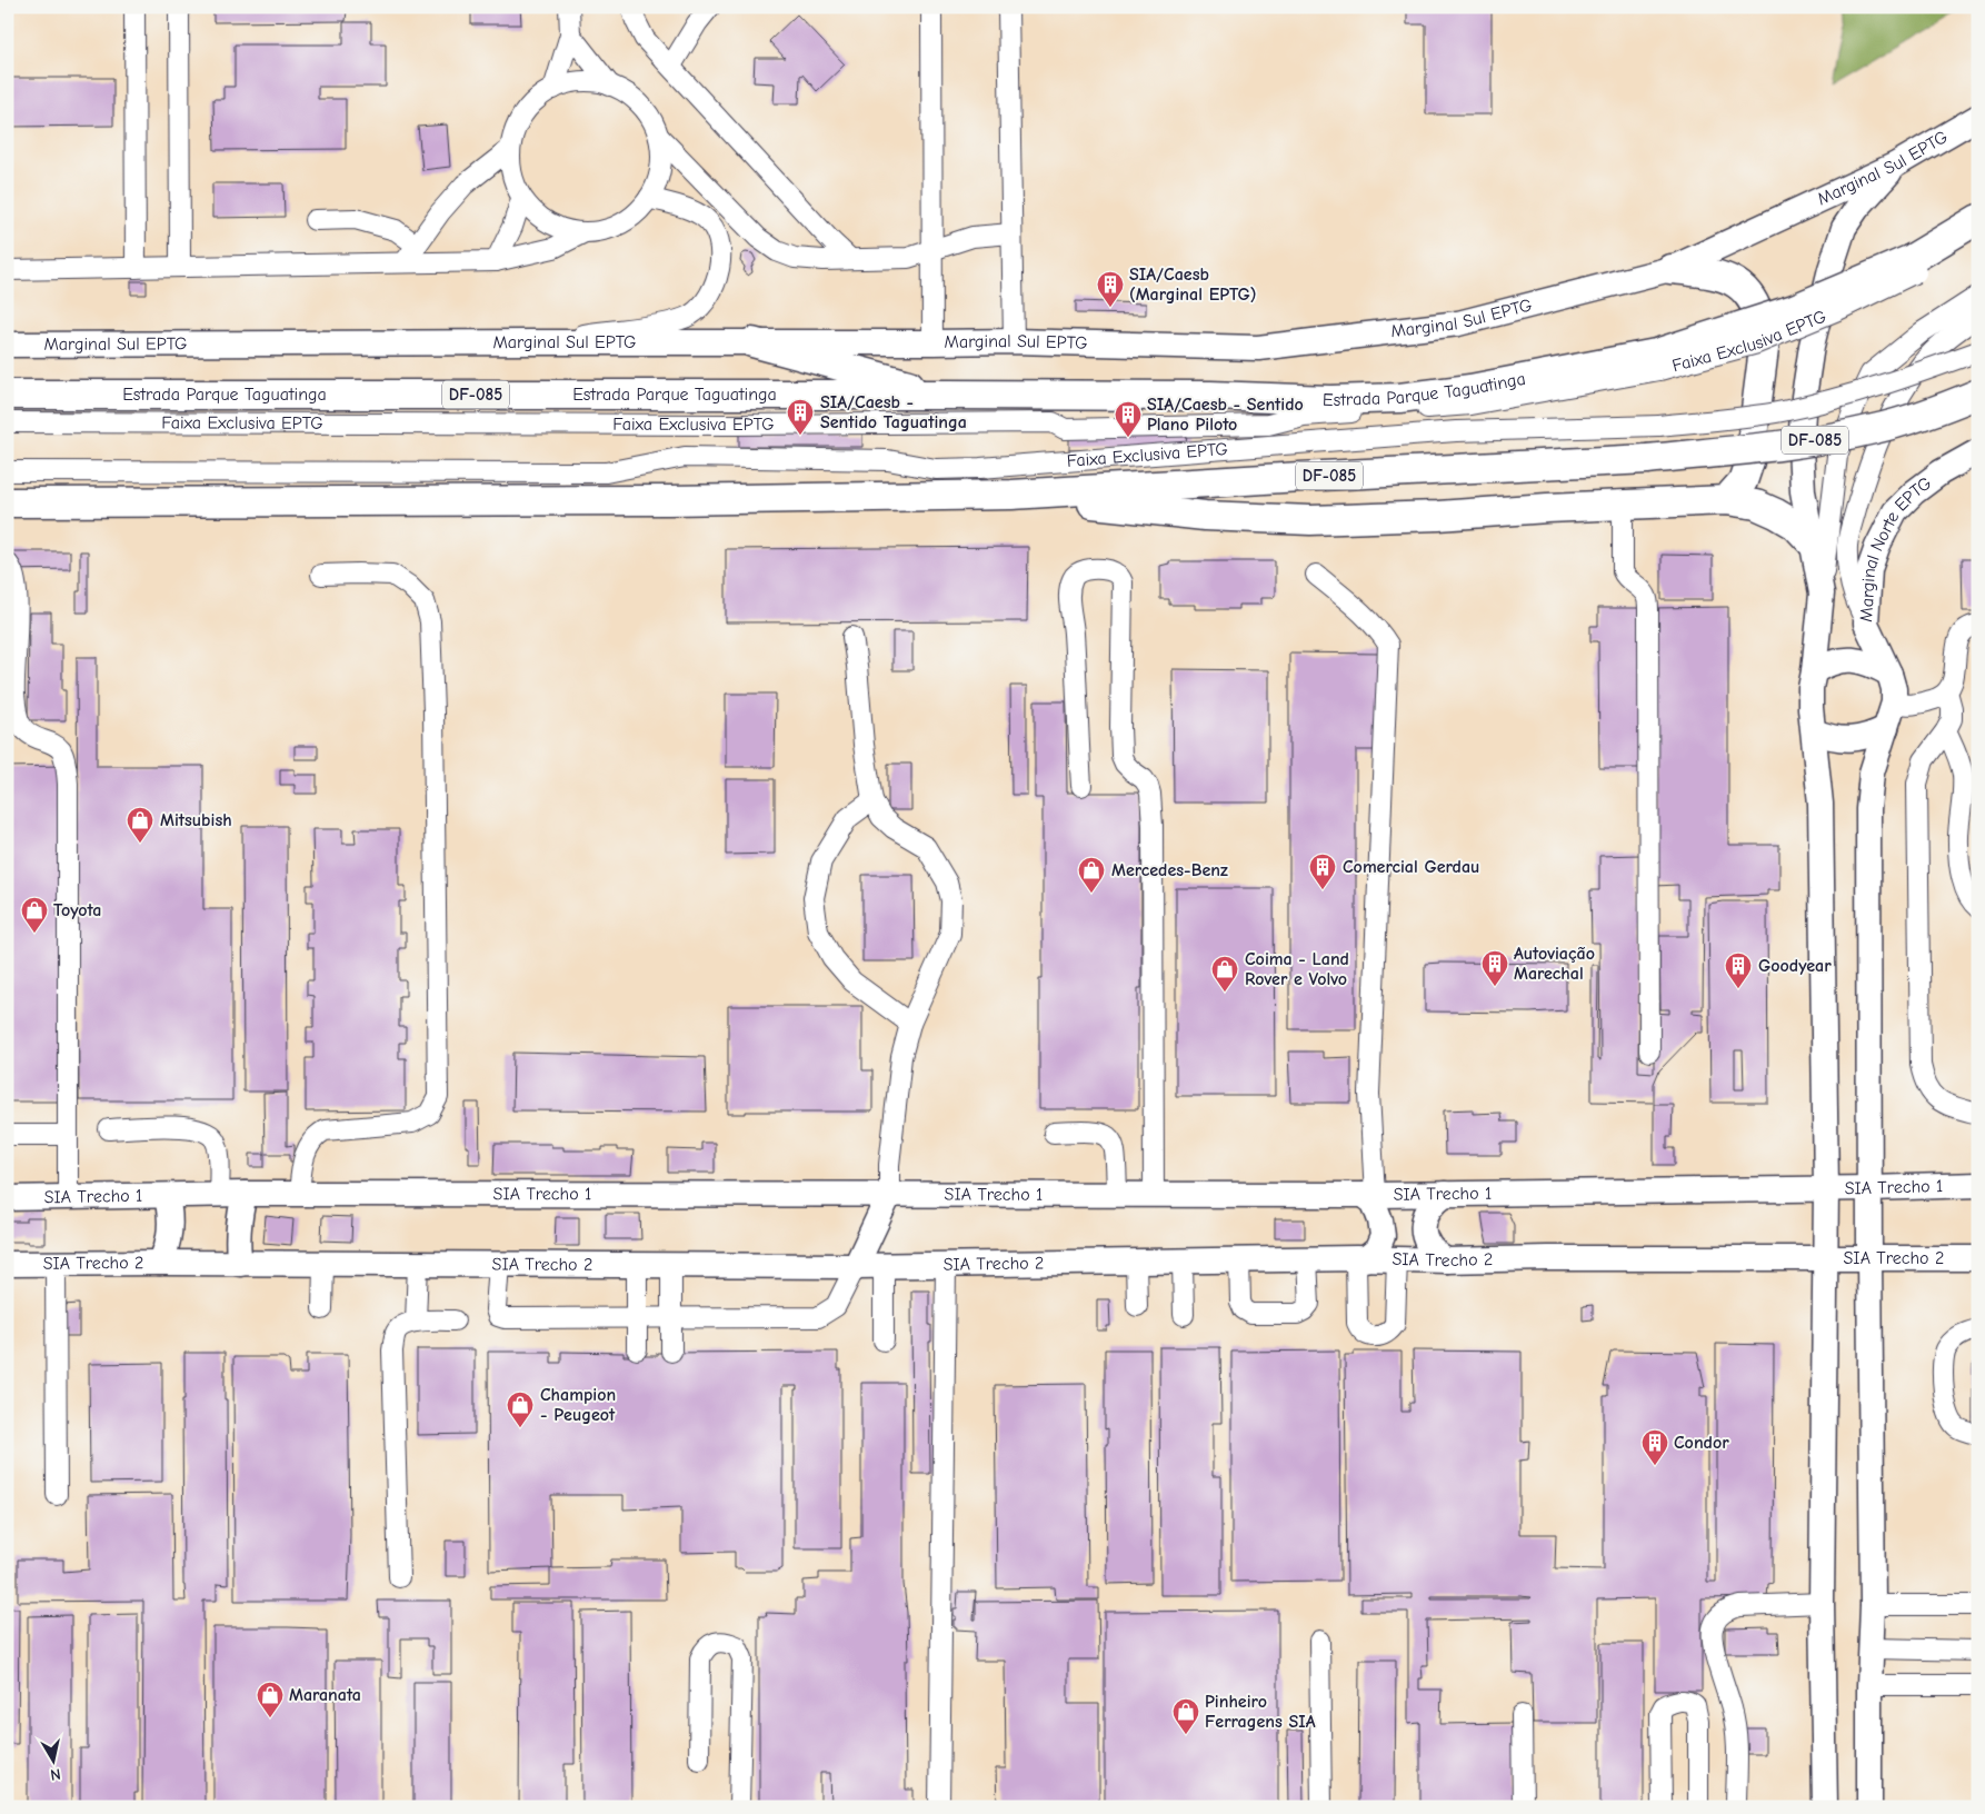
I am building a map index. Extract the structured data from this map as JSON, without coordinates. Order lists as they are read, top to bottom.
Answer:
{
  "streets": {
    "highway": ["Estrada Parque Taguatinga", "DF-085"],
    "main road": [
      "Marginal Sul EPTG",
      "Marginal Norte EPTG",
      "SIA Trecho 1",
      "SIA Trecho 2"
    ],
    "street": ["Faixa Exclusiva EPTG"]
  },
  "crossings": [
    ["Faixa Exclusiva EPTG", "Estrada Parque Taguatinga"]
  ],
  "places": {
    "building": [
      "SIA/Caesb (Marginal EPTG)",
      "SIA/Caesb - Sentido Taguatinga",
      "SIA/Caesb - Sentido Plano Piloto",
      "Comercial Gerdau",
      "Autoviação Marechal",
      "Goodyear",
      "Condor"
    ],
    "shop": [
      "Mitsubish",
      "Mercedes-Benz",
      "Toyota",
      "Coima - Land Rover e Volvo",
      "Champion - Peugeot",
      "Maranata",
      "Pinheiro Ferragens SIA"
    ]
  },
  "north": "bottom"
}
